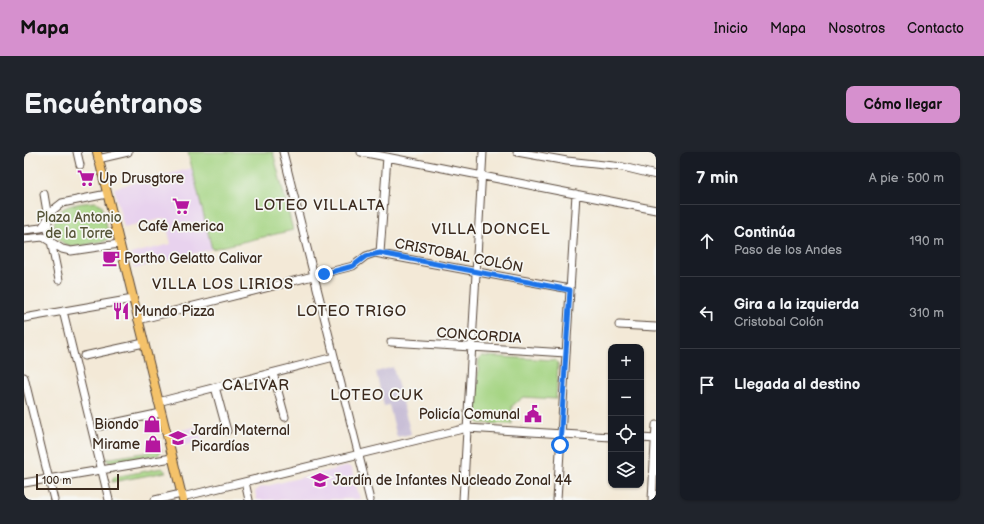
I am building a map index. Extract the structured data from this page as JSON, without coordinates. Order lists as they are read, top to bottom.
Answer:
{
  "streets": {
    "street": ["CRISTOBAL COLÓN", "CONCORDIA"]
  },
  "districts": [
    "LOTEO VILLALTA",
    "VILLA DONCEL",
    "VILLA LOS LIRIOS",
    "LOTEO TRIGO",
    "CALIVAR",
    "LOTEO CUK"
  ],
  "parks": ["Plaza Antonio de la Torre"],
  "places": {
    "supermarket": ["Up Drusgtore", "Café America"],
    "cafe": ["Portho Gelatto Calivar"],
    "restaurant": ["Mundo Pizza"],
    "public building": ["Policía Comunal"],
    "shop": ["Biondo", "Mirame"],
    "school or university": ["Jardín Maternal Picardías", "Jardín de Infantes Nucleado Zonal 44"]
  },
  "scale_bar": "100 m",
  "page": {
    "header": "Mapa",
    "nav": [
      "Inicio",
      "Mapa",
      "Nosotros",
      "Contacto"
    ],
    "buttons": "Cómo llegar",
    "title": "Encuéntranos",
    "heading": ["7 min", "A pie · 500 m"],
    "list": [
      ["Continúa", "Paso de los Andes", "190 m"],
      ["Gira a la izquierda", "Cristobal Colón", "310 m"],
      "Llegada al destino"
    ],
    "map_buttons": ["+", "−"],
    "scale": "100 m"
  }
}
